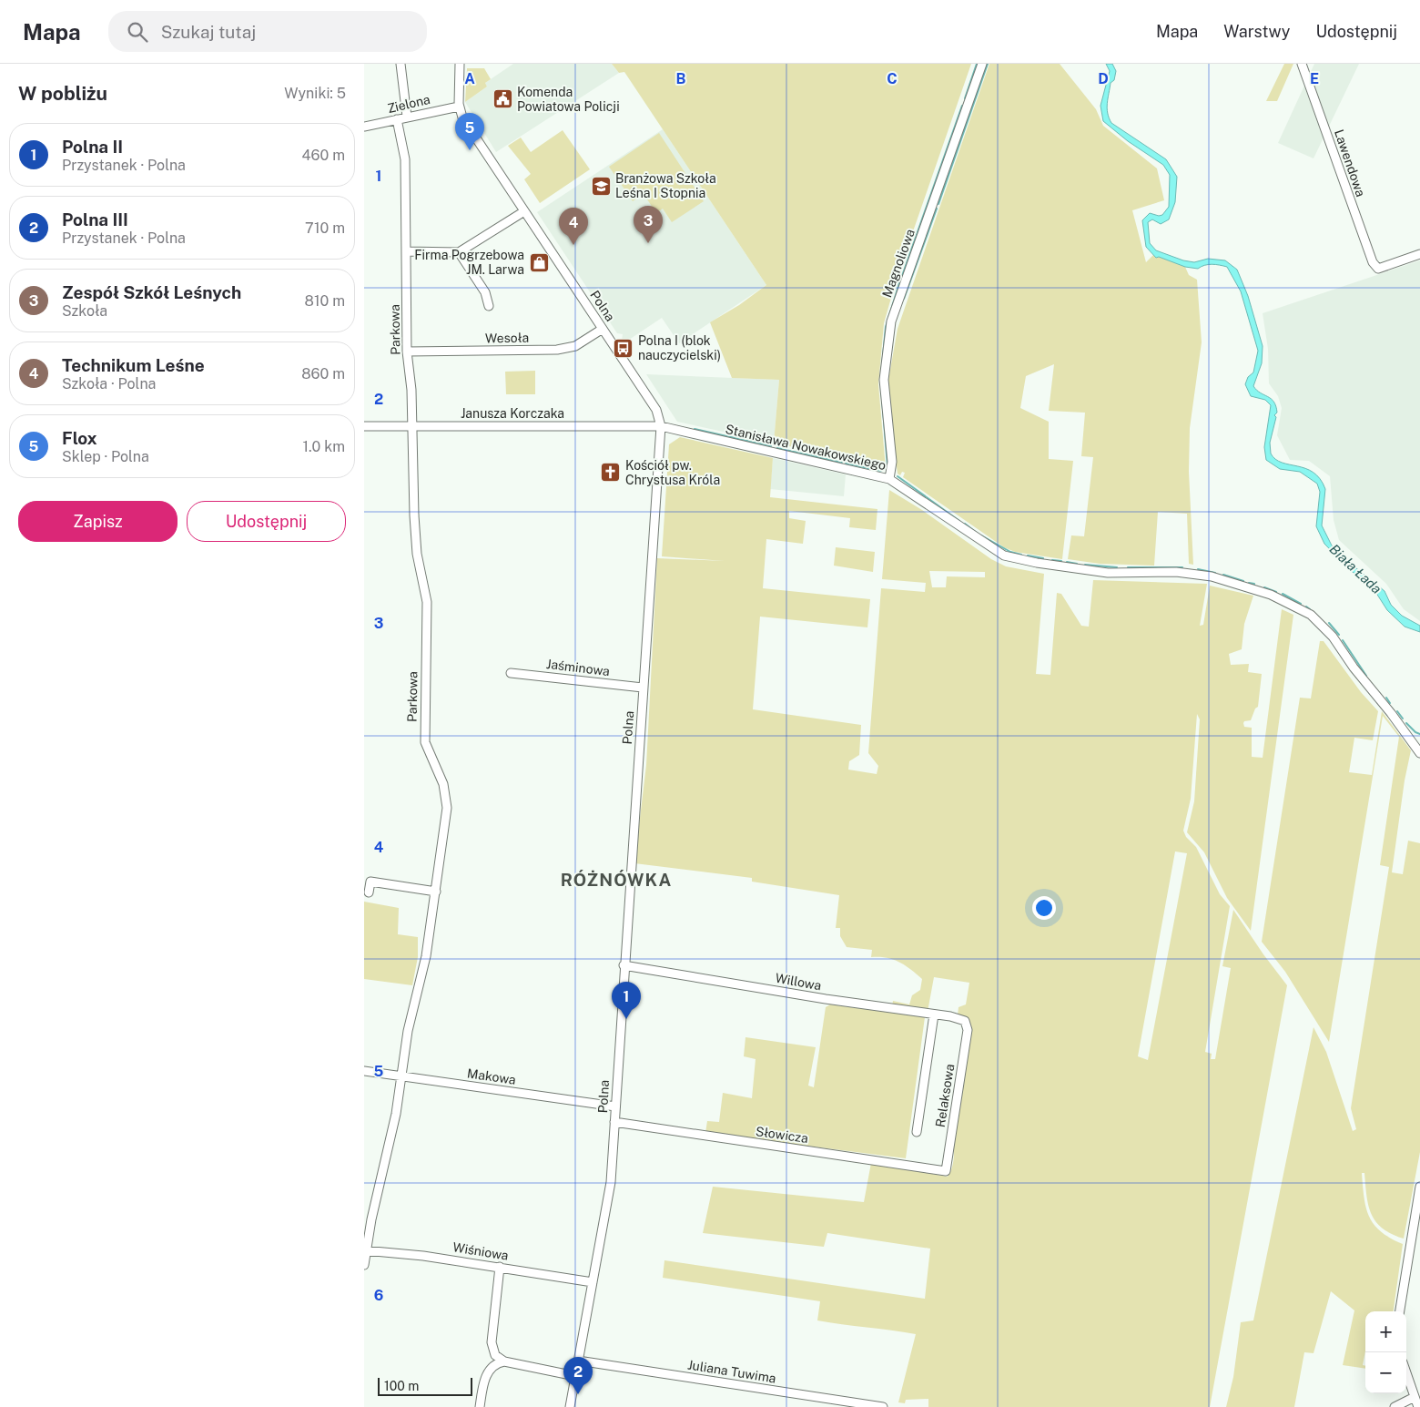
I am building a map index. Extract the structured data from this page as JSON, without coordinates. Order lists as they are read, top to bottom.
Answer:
{
  "streets": {
    "street": [
      "Zielona",
      "Lawendowa",
      "Magnoliowa",
      "Polna",
      "Parkowa",
      "Wesoła",
      "Janusza Korczaka",
      "Stanisława Nowakowskiego",
      "Jaśminowa",
      "Willowa",
      "Makowa",
      "Relaksowa",
      "Słowicza",
      "Wiśniowa",
      "Juliana Tuwima"
    ]
  },
  "crossings": [
    ["Zielona", "Polna"],
    ["Zielona", "Parkowa"],
    ["Magnoliowa", "Stanisława Nowakowskiego"],
    ["Polna", "Wesoła"],
    ["Polna", "Janusza Korczaka"],
    ["Polna", "Stanisława Nowakowskiego"],
    ["Polna", "Jaśminowa"],
    ["Polna", "Willowa"],
    ["Polna", "Makowa"],
    ["Polna", "Słowicza"],
    ["Polna", "Wiśniowa"],
    ["Polna", "Juliana Tuwima"],
    ["Parkowa", "Wesoła"],
    ["Parkowa", "Janusza Korczaka"],
    ["Parkowa", "Makowa"],
    ["Parkowa", "Wiśniowa"],
    ["Janusza Korczaka", "Stanisława Nowakowskiego"],
    ["Willowa", "Relaksowa"],
    ["Relaksowa", "Słowicza"]
  ],
  "districts": ["RÓŻNÓWKA"],
  "water": ["Biała Łada"],
  "places": {
    "public building": ["Komenda Powiatowa Policji"],
    "school or university": ["Branżowa Szkoła Leśna I Stopnia"],
    "shop": ["Firma Pogrzebowa JM. Larwa"],
    "bus stop": ["Polna I (blok nauczycielski)"],
    "church": ["Kościół pw. Chrystusa Króla"]
  },
  "scale_bar": "100 m",
  "page": {
    "header": "Mapa",
    "search": "Szukaj tutaj",
    "nav": ["Mapa", "Warstwy", "Udostępnij"],
    "heading": ["W pobliżu", "Wyniki: 5"],
    "pins": [
      "5",
      "3",
      "4",
      "1",
      "2"
    ],
    "list": [
      {
        "mark": "1",
        "name": "Polna II",
        "note": "Przystanek · Polna",
        "value": "460 m"
      },
      {
        "mark": "2",
        "name": "Polna III",
        "note": "Przystanek · Polna",
        "value": "710 m"
      },
      {
        "mark": "3",
        "name": "Zespół Szkół Leśnych",
        "note": "Szkoła",
        "value": "810 m"
      },
      {
        "mark": "4",
        "name": "Technikum Leśne",
        "note": "Szkoła · Polna",
        "value": "860 m"
      },
      {
        "mark": "5",
        "name": "Flox",
        "note": "Sklep · Polna",
        "value": "1.0 km"
      }
    ],
    "buttons": ["Zapisz", "Udostępnij"],
    "map_buttons": ["+", "−"],
    "scale": "100 m"
  },
  "grid": {
    "columns": [
      "A",
      "B",
      "C",
      "D",
      "E"
    ],
    "rows": [
      "1",
      "2",
      "3",
      "4",
      "5",
      "6"
    ]
  }
}
